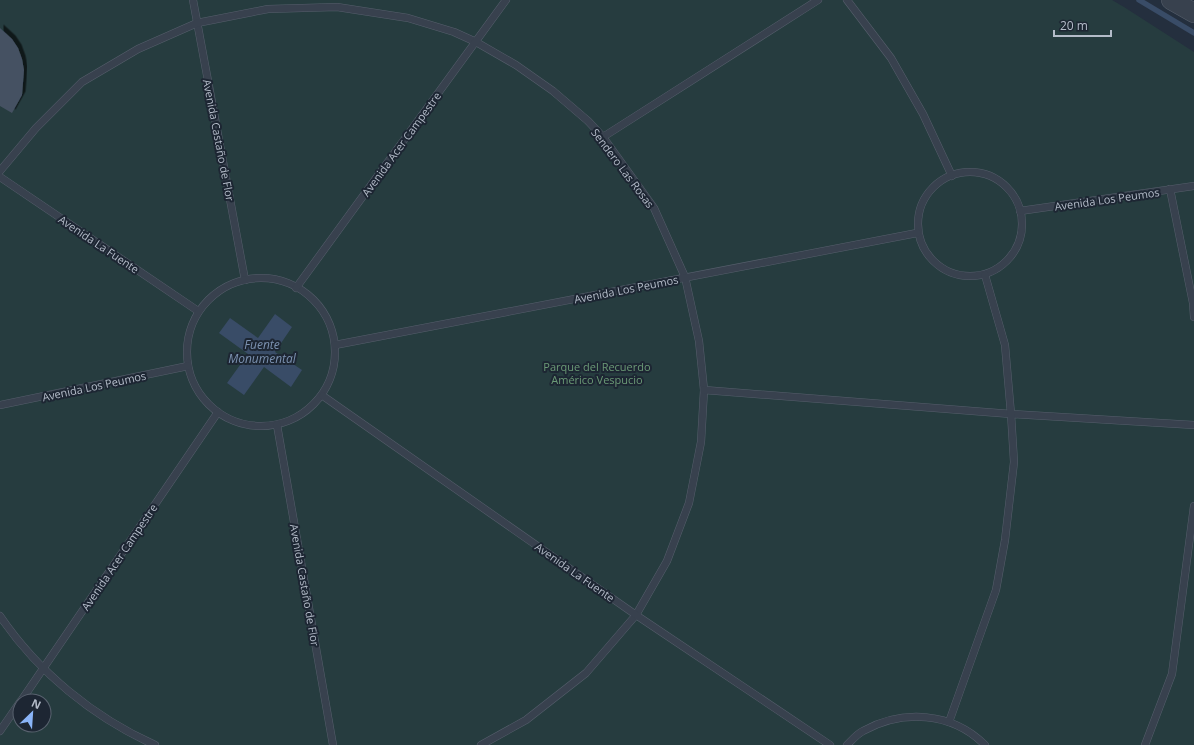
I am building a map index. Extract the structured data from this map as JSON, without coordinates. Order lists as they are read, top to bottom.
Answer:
{
  "streets": {
    "lane": [
      "Avenida Castaño de Flor",
      "Avenida Acer Campestre",
      "Sendero Las Rosas",
      "Avenida Los Peumos",
      "Avenida La Fuente"
    ]
  },
  "crossings": [
    ["Avenida Castaño de Flor", "Sendero Las Rosas"],
    ["Avenida Acer Campestre", "Sendero Las Rosas"],
    ["Sendero Las Rosas", "Avenida Los Peumos"],
    ["Sendero Las Rosas", "Avenida La Fuente"]
  ],
  "water": ["Fuente Monumental"],
  "parks": ["Parque del Recuerdo Américo Vespucio"],
  "scale_bar": "20 m",
  "north": "top right"
}
